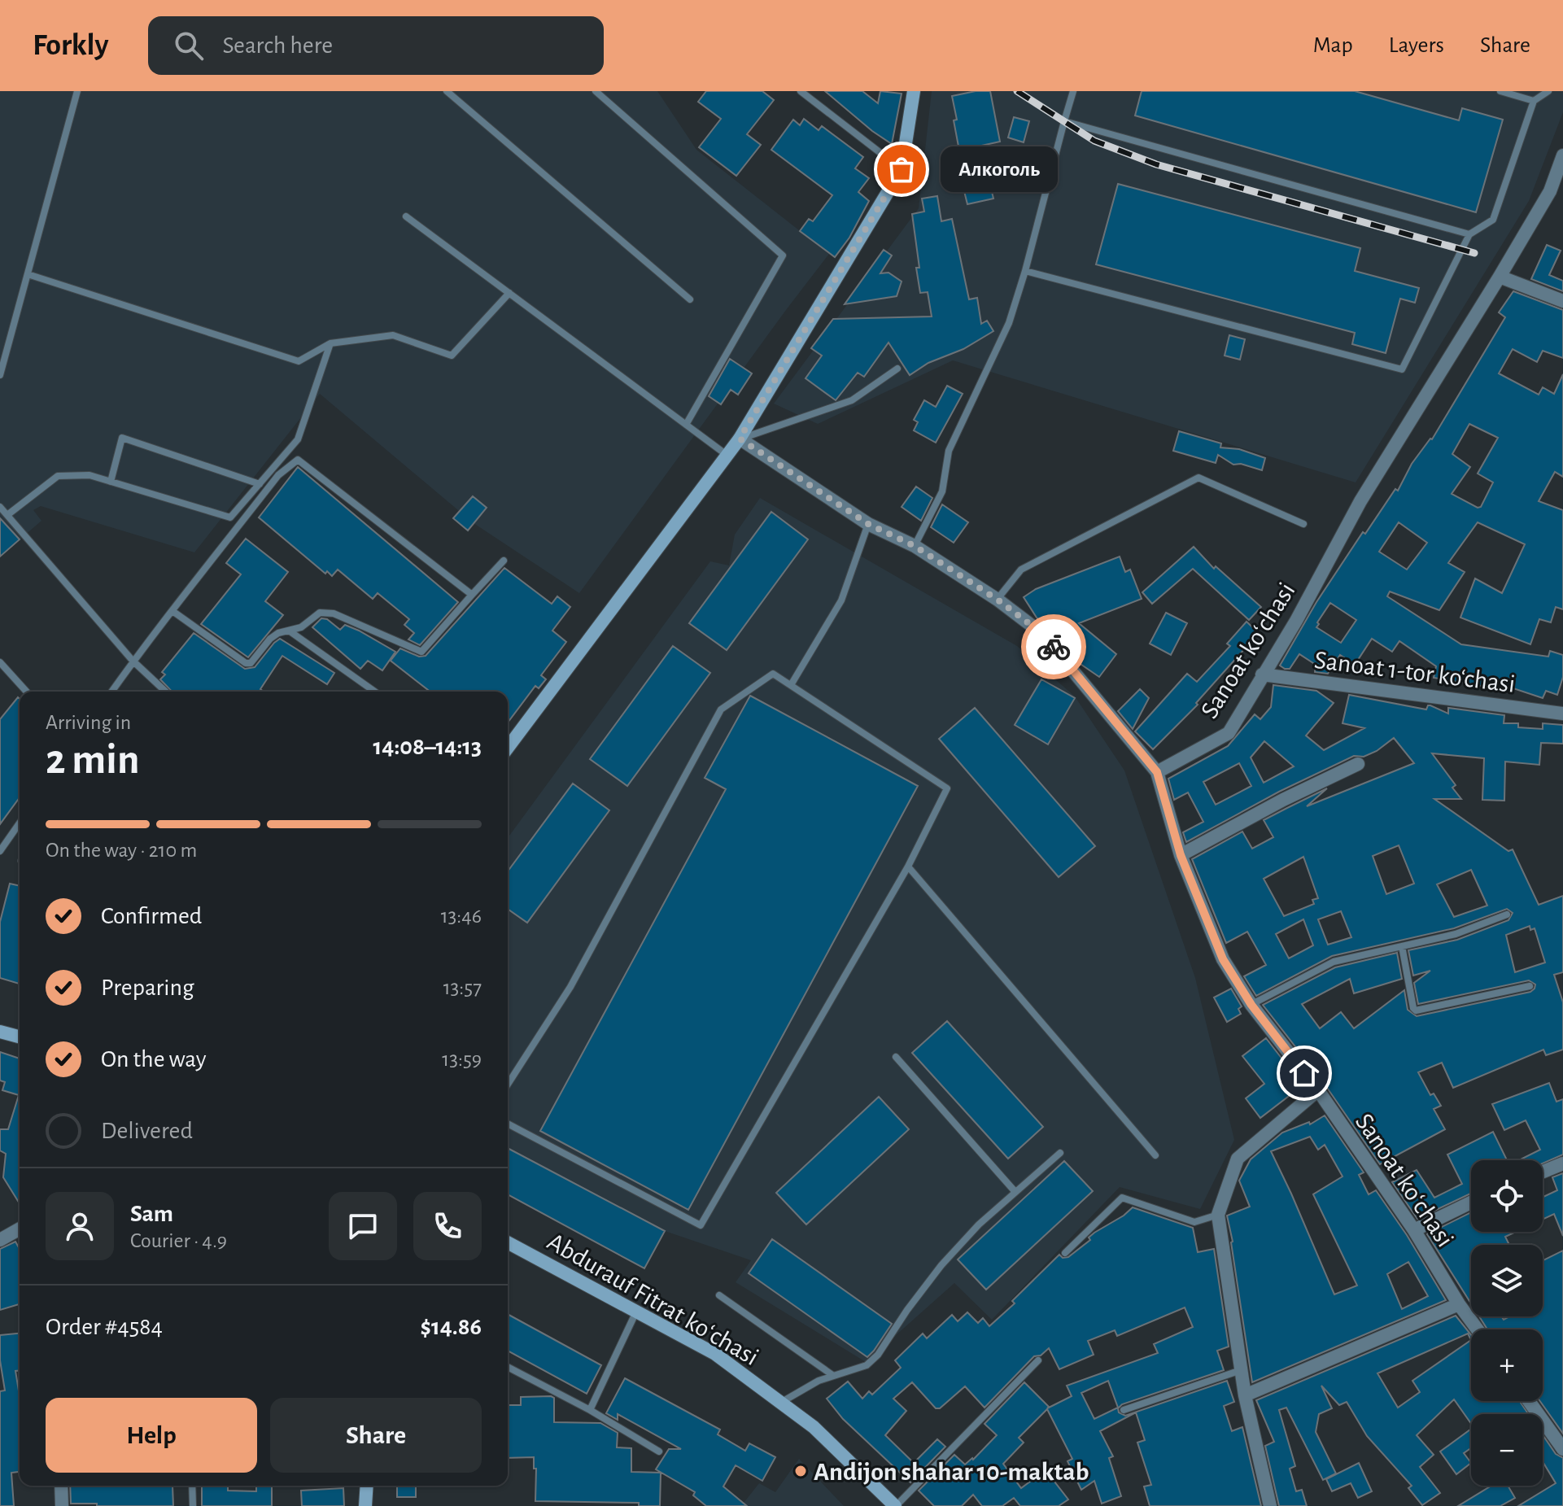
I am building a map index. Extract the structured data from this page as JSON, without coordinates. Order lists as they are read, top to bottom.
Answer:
{
  "streets": {
    "street": ["Sanoat koʻchasi", "Sanoat 1-tor ko‘chasi", "Abdurauf Fitrat koʻchasi"]
  },
  "crossings": [
    ["Sanoat koʻchasi", "Sanoat 1-tor ko‘chasi"]
  ],
  "places": ["Алкоголь", "Andijon shahar 10-maktab"],
  "page": {
    "header": "Forkly",
    "search": "Search here",
    "nav": ["Map", "Layers", "Share"],
    "bubble": "Алкоголь",
    "heading": ["2 min", "Arriving in", "14:08–14:13"],
    "panel": [
      "Sam",
      "Courier · 4.9",
      "Order #4584",
      "$14.86"
    ],
    "bar": "On the way · 210 m",
    "list": [
      ["Confirmed", "13:46"],
      ["Preparing", "13:57"],
      ["On the way", "13:59"],
      "Delivered"
    ],
    "map_buttons": ["+", "−"],
    "buttons": ["Help", "Share"]
  }
}
